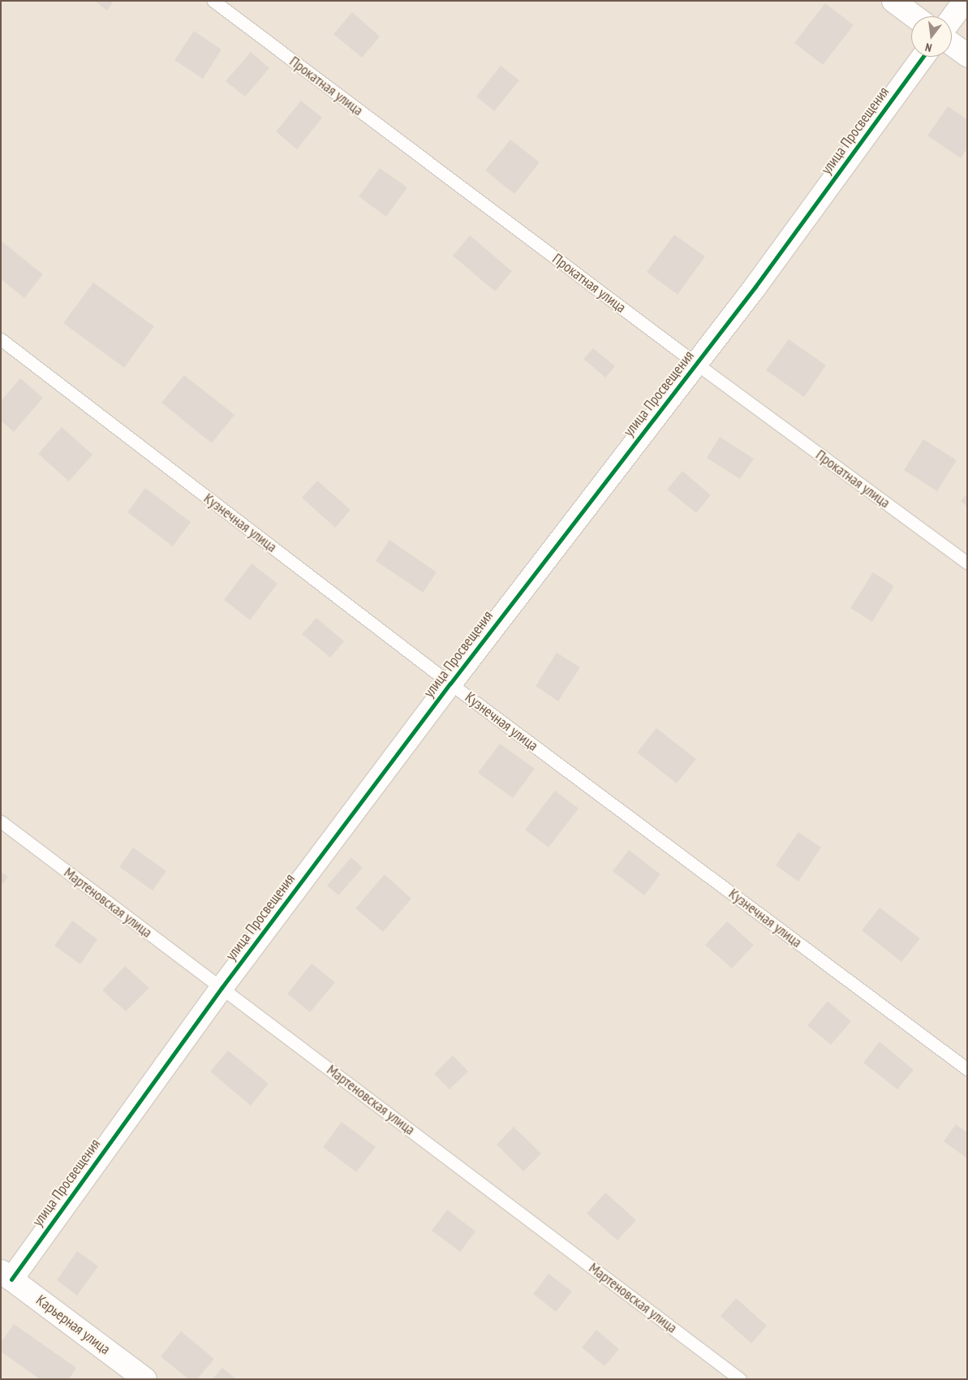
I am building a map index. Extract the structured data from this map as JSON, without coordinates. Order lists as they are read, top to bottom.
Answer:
{
  "streets": {
    "street": ["улица Просвещения", "Карьерная улица"],
    "lane": ["Прокатная улица", "Кузнечная улица", "Мартеновская улица"]
  },
  "crossings": [
    ["Прокатная улица", "улица Просвещения"],
    ["улица Просвещения", "Кузнечная улица"],
    ["улица Просвещения", "Мартеновская улица"],
    ["улица Просвещения", "Карьерная улица"]
  ],
  "north": "bottom"
}
